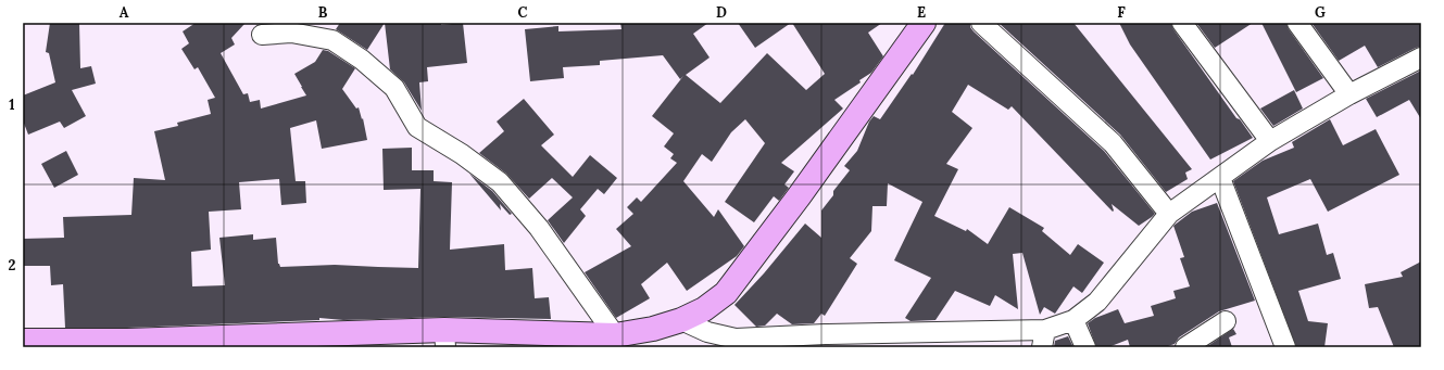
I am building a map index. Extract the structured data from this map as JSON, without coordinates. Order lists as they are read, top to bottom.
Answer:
{
  "grid": {
    "columns": [
      "A",
      "B",
      "C",
      "D",
      "E",
      "F",
      "G"
    ],
    "rows": ["1", "2"]
  }
}
